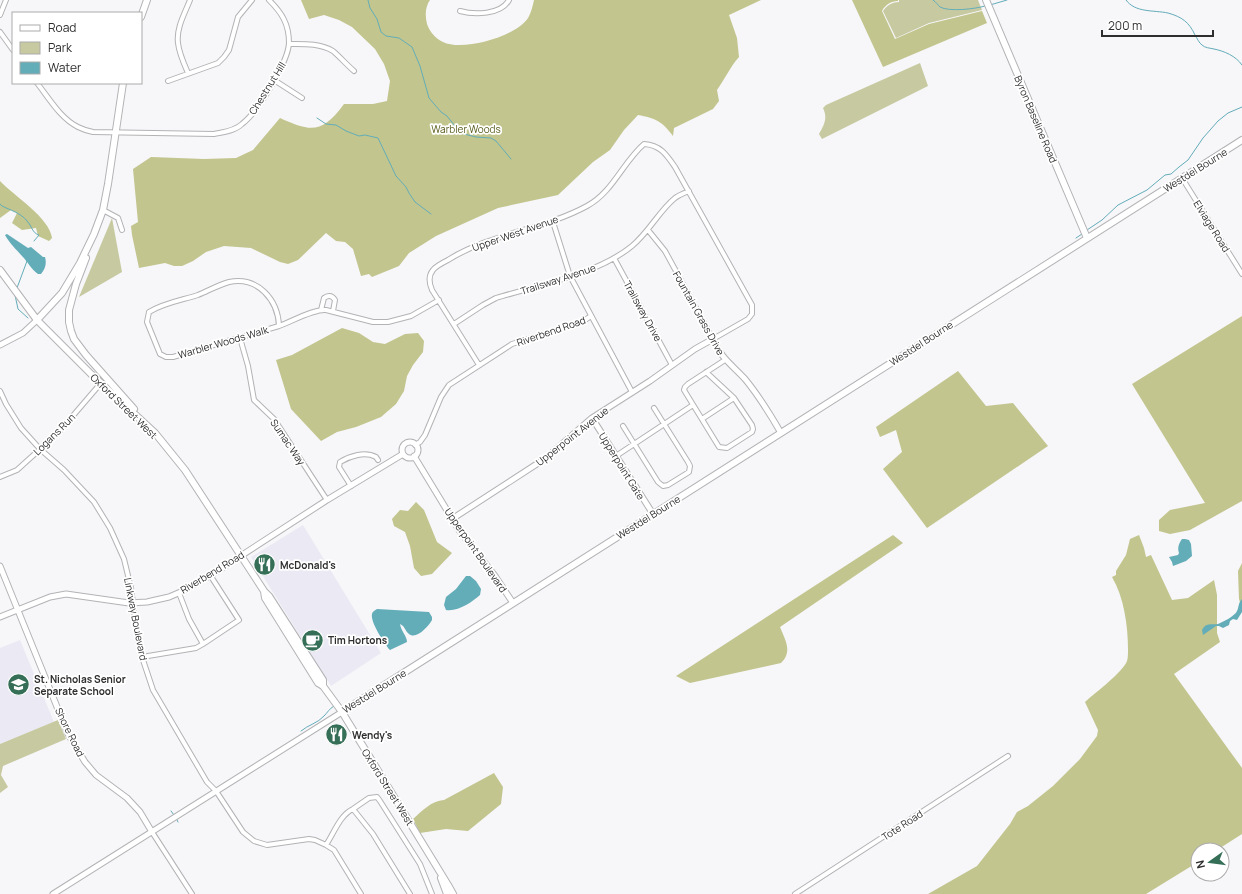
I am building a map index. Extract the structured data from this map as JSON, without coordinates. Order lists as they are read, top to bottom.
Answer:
{
  "streets": {
    "main road": ["Byron Baseline Road", "Westdel Bourne", "Oxford Street West"],
    "street": [
      "Chestnut Hill",
      "Elviage Road",
      "Upper West Avenue",
      "Trailsway Avenue",
      "Trailsway Drive",
      "Fountain Grass Drive",
      "Riverbend Road",
      "Warbler Woods Walk",
      "Logans Run",
      "Upperpoint Avenue",
      "Sumac Way",
      "Upperpoint Gate",
      "Upperpoint Boulevard",
      "Linkway Boulevard",
      "Shore Road",
      "Tote Road"
    ]
  },
  "crossings": [
    ["Byron Baseline Road", "Westdel Bourne"],
    ["Westdel Bourne", "Elviage Road"],
    ["Westdel Bourne", "Fountain Grass Drive"],
    ["Westdel Bourne", "Oxford Street West"],
    ["Westdel Bourne", "Upperpoint Gate"],
    ["Westdel Bourne", "Upperpoint Boulevard"],
    ["Westdel Bourne", "Linkway Boulevard"],
    ["Westdel Bourne", "Shore Road"],
    ["Upper West Avenue", "Trailsway Avenue"],
    ["Upper West Avenue", "Fountain Grass Drive"],
    ["Upper West Avenue", "Riverbend Road"],
    ["Upper West Avenue", "Warbler Woods Walk"],
    ["Upper West Avenue", "Upperpoint Avenue"],
    ["Trailsway Avenue", "Trailsway Drive"],
    ["Trailsway Avenue", "Fountain Grass Drive"],
    ["Trailsway Drive", "Upperpoint Avenue"],
    ["Fountain Grass Drive", "Upperpoint Avenue"],
    ["Riverbend Road", "Oxford Street West"],
    ["Riverbend Road", "Sumac Way"],
    ["Riverbend Road", "Upperpoint Boulevard"],
    ["Riverbend Road", "Linkway Boulevard"],
    ["Riverbend Road", "Shore Road"],
    ["Warbler Woods Walk", "Sumac Way"],
    ["Oxford Street West", "Logans Run"],
    ["Logans Run", "Linkway Boulevard"],
    ["Upperpoint Avenue", "Upperpoint Gate"],
    ["Upperpoint Avenue", "Upperpoint Boulevard"]
  ],
  "parks": ["Warbler Woods"],
  "places": {
    "restaurant": ["McDonald's", "Wendy's"],
    "cafe": ["Tim Hortons"],
    "school or university": ["St. Nicholas Senior Separate School"]
  },
  "legend": ["Road", "Park", "Water"],
  "scale_bar": "200 m",
  "north": "left"
}
